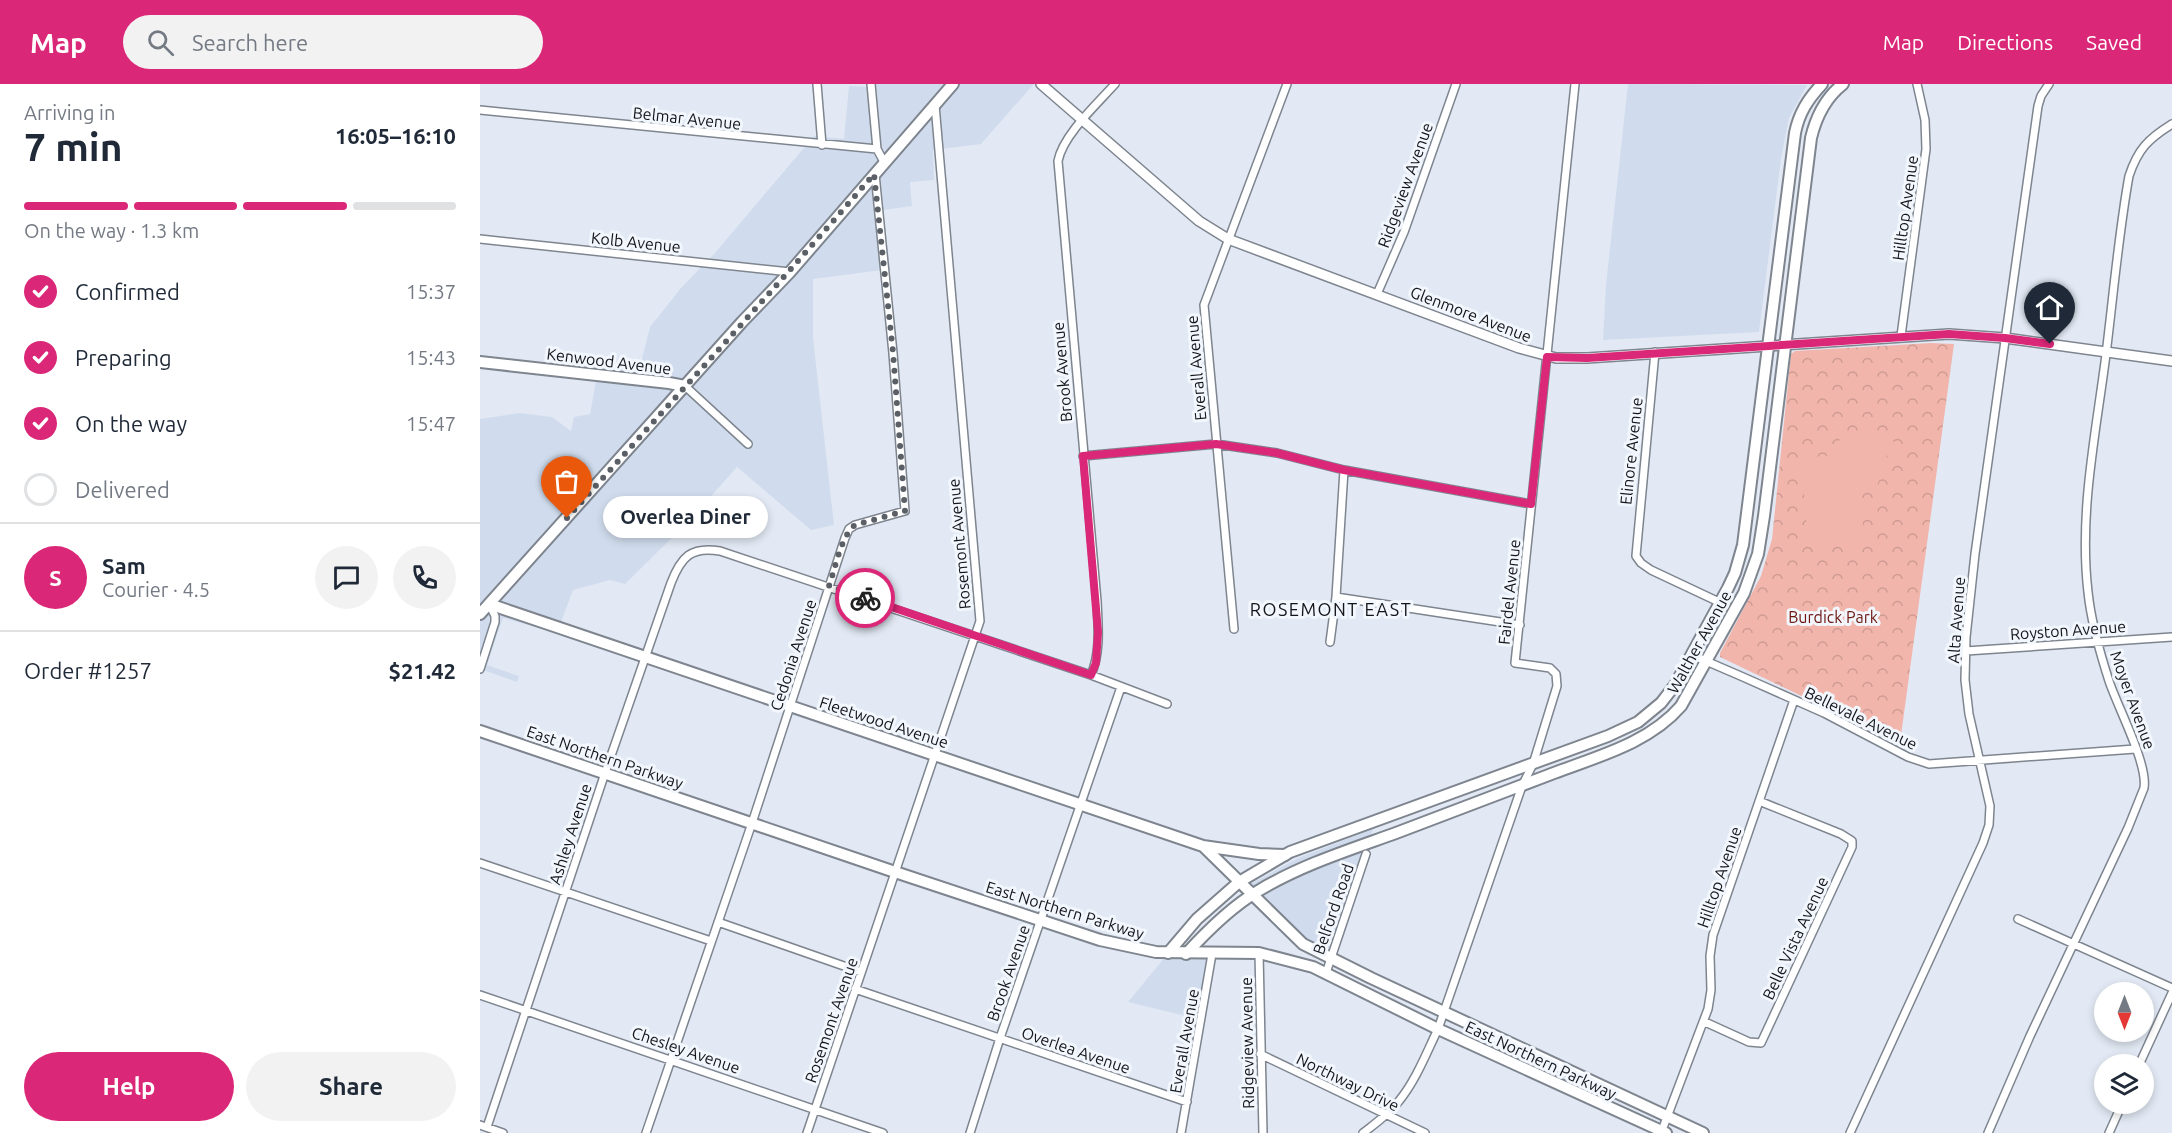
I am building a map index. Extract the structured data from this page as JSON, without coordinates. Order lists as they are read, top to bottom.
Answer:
{
  "streets": {
    "main road": [
      "Kenwood Avenue",
      "Walther Avenue",
      "Fleetwood Avenue",
      "East Northern Parkway"
    ],
    "street": [
      "Belmar Avenue",
      "Ridgeview Avenue",
      "Hilltop Avenue",
      "Kolb Avenue",
      "Glenmore Avenue",
      "Everall Avenue",
      "Brook Avenue",
      "Elinore Avenue",
      "Rosemont Avenue",
      "Fairdel Avenue",
      "Alta Avenue",
      "Royston Avenue",
      "Cedonia Avenue",
      "Moyer Avenue",
      "Bellevale Avenue",
      "Ashley Avenue",
      "Belford Road",
      "Belle Vista Avenue",
      "Chesley Avenue",
      "Overlea Avenue",
      "Northway Drive"
    ]
  },
  "crossings": [
    ["Ridgeview Avenue", "Glenmore Avenue"],
    ["Ridgeview Avenue", "East Northern Parkway"],
    ["Ridgeview Avenue", "Northway Drive"],
    ["Hilltop Avenue", "Glenmore Avenue"],
    ["Hilltop Avenue", "Bellevale Avenue"],
    ["Hilltop Avenue", "East Northern Parkway"],
    ["Hilltop Avenue", "Belle Vista Avenue"],
    ["Glenmore Avenue", "Everall Avenue"],
    ["Glenmore Avenue", "Brook Avenue"],
    ["Glenmore Avenue", "Elinore Avenue"],
    ["Glenmore Avenue", "Fairdel Avenue"],
    ["Glenmore Avenue", "Alta Avenue"],
    ["Glenmore Avenue", "Walther Avenue"],
    ["Glenmore Avenue", "Moyer Avenue"],
    ["Everall Avenue", "East Northern Parkway"],
    ["Everall Avenue", "Overlea Avenue"],
    ["Brook Avenue", "Fleetwood Avenue"],
    ["Brook Avenue", "East Northern Parkway"],
    ["Brook Avenue", "Overlea Avenue"],
    ["Elinore Avenue", "Walther Avenue"],
    ["Rosemont Avenue", "Fleetwood Avenue"],
    ["Rosemont Avenue", "East Northern Parkway"],
    ["Rosemont Avenue", "Chesley Avenue"],
    ["Rosemont Avenue", "Overlea Avenue"],
    ["Fairdel Avenue", "Walther Avenue"],
    ["Fairdel Avenue", "East Northern Parkway"],
    ["Fairdel Avenue", "Northway Drive"],
    ["Alta Avenue", "Royston Avenue"],
    ["Alta Avenue", "Bellevale Avenue"],
    ["Royston Avenue", "Moyer Avenue"],
    ["Walther Avenue", "Bellevale Avenue"],
    ["Walther Avenue", "Fleetwood Avenue"],
    ["Walther Avenue", "East Northern Parkway"],
    ["Cedonia Avenue", "Fleetwood Avenue"],
    ["Cedonia Avenue", "East Northern Parkway"],
    ["Cedonia Avenue", "Ashley Avenue"],
    ["Cedonia Avenue", "Chesley Avenue"],
    ["Moyer Avenue", "Bellevale Avenue"],
    ["Fleetwood Avenue", "East Northern Parkway"],
    ["Fleetwood Avenue", "Ashley Avenue"],
    ["East Northern Parkway", "Ashley Avenue"],
    ["East Northern Parkway", "Belford Road"],
    ["Ashley Avenue", "Chesley Avenue"]
  ],
  "districts": ["ROSEMONT EAST"],
  "parks": ["Burdick Park"],
  "places": ["Overlea Diner"],
  "north": "bottom",
  "page": {
    "header": "Map",
    "search": "Search here",
    "nav": ["Map", "Directions", "Saved"],
    "heading": ["7 min", "Arriving in", "16:05–16:10"],
    "panel": [
      "Sam",
      "Courier · 4.5",
      "Order #1257",
      "$21.42"
    ],
    "bar": "On the way · 1.3 km",
    "list": [
      ["Confirmed", "15:37"],
      ["Preparing", "15:43"],
      ["On the way", "15:47"],
      "Delivered"
    ],
    "bubble": "Overlea Diner",
    "round": "S",
    "buttons": ["Help", "Share"]
  }
}
